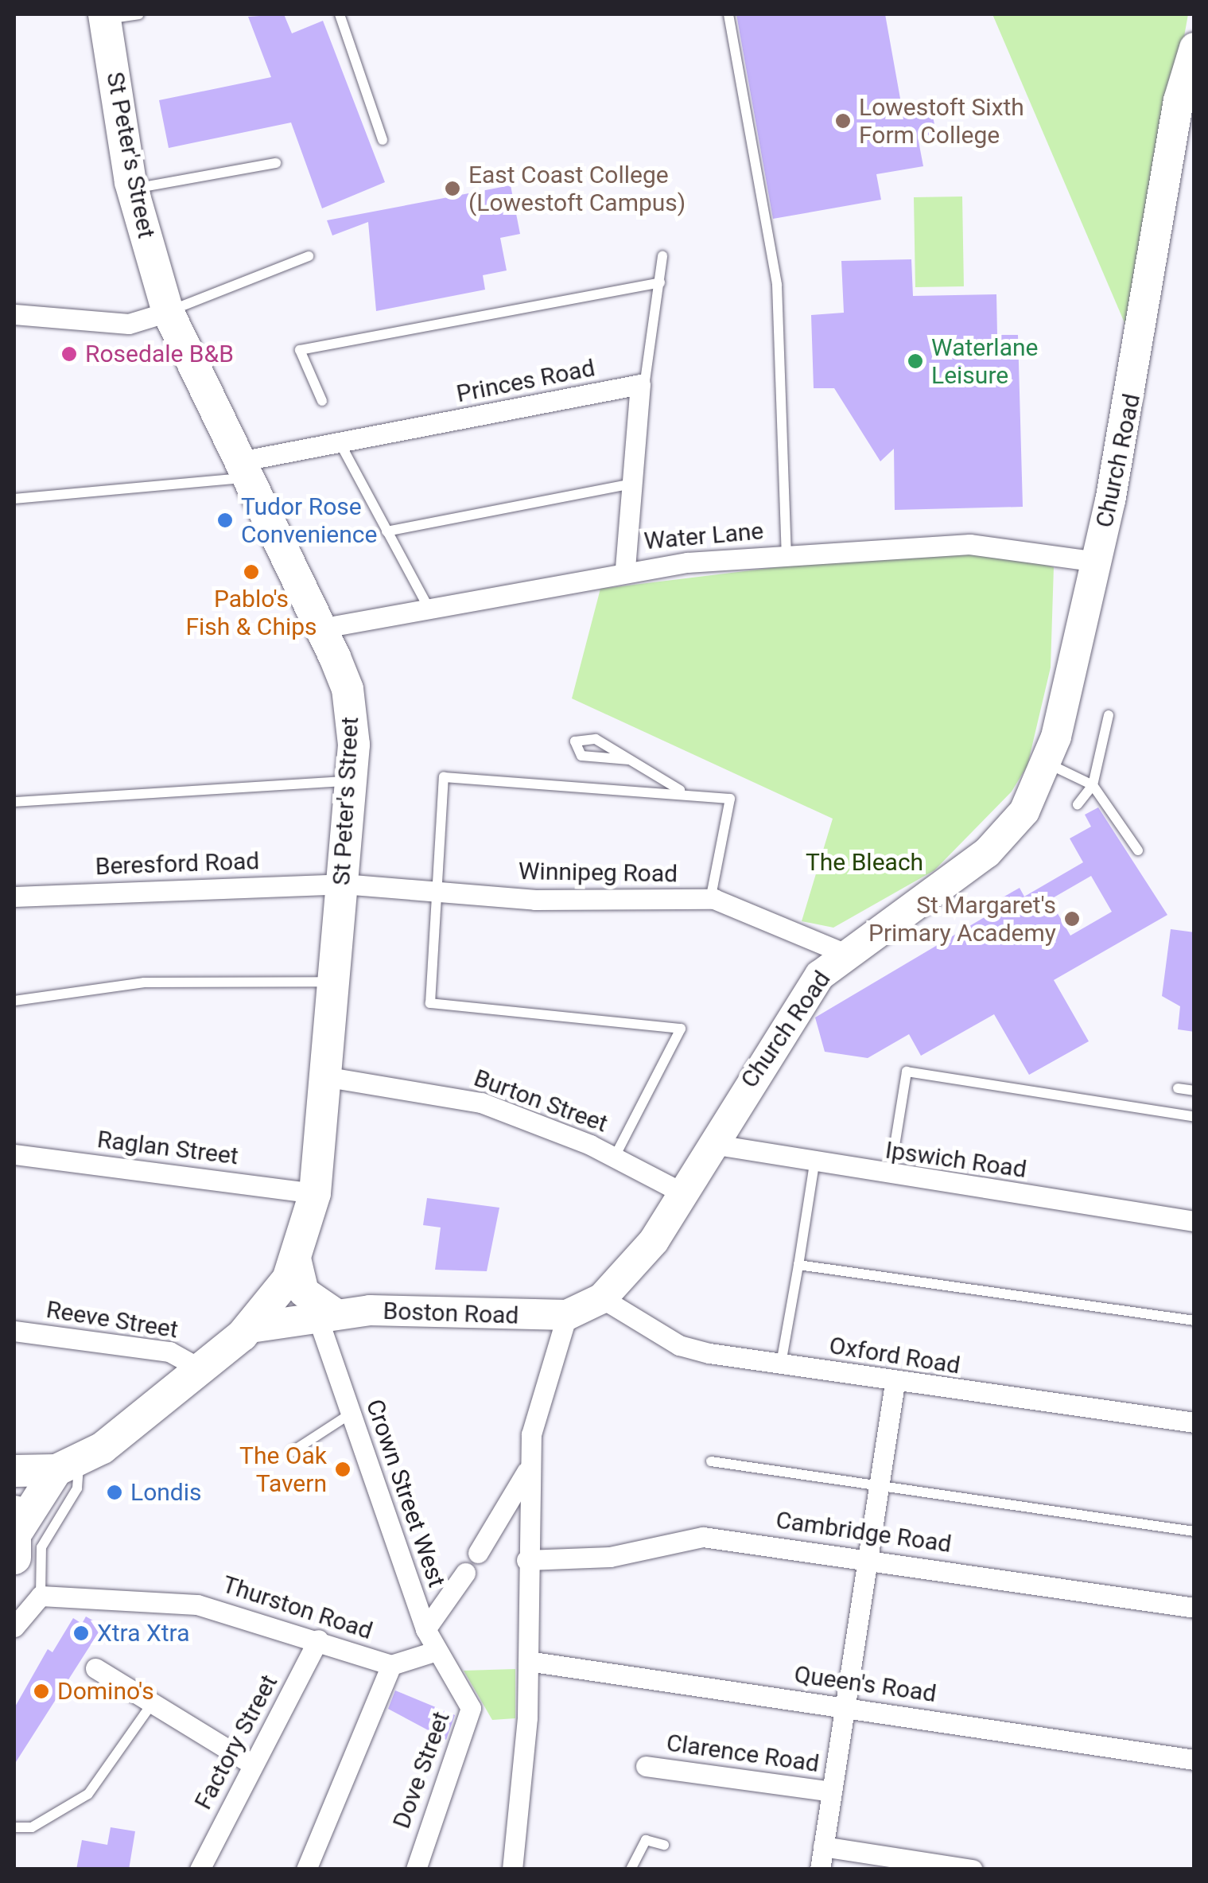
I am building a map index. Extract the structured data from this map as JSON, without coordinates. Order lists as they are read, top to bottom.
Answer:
{
  "streets": {
    "main road": ["St Peter's Street", "Church Road", "Boston Road"],
    "street": [
      "Princes Road",
      "Water Lane",
      "Beresford Road",
      "Winnipeg Road",
      "Burton Street",
      "Raglan Street",
      "Ipswich Road",
      "Reeve Street",
      "Oxford Road",
      "Crown Street West",
      "Cambridge Road",
      "Thurston Road",
      "Queen's Road",
      "Factory Street",
      "Clarence Road",
      "Dove Street"
    ]
  },
  "crossings": [
    ["St Peter's Street", "Princes Road"],
    ["St Peter's Street", "Water Lane"],
    ["St Peter's Street", "Beresford Road"],
    ["St Peter's Street", "Winnipeg Road"],
    ["St Peter's Street", "Burton Street"],
    ["St Peter's Street", "Raglan Street"],
    ["St Peter's Street", "Boston Road"],
    ["St Peter's Street", "Reeve Street"],
    ["Church Road", "Water Lane"],
    ["Church Road", "Winnipeg Road"],
    ["Church Road", "Burton Street"],
    ["Church Road", "Ipswich Road"],
    ["Church Road", "Boston Road"],
    ["Church Road", "Oxford Road"],
    ["Beresford Road", "Winnipeg Road"],
    ["Boston Road", "Crown Street West"],
    ["Crown Street West", "Thurston Road"],
    ["Crown Street West", "Dove Street"],
    ["Thurston Road", "Factory Street"]
  ],
  "parks": ["The Bleach"],
  "places": [
    "Lowestoft Sixth Form College",
    "East Coast College (Lowestoft Campus)",
    "Rosedale B&B",
    "Waterlane Leisure",
    "Tudor Rose Convenience",
    "Pablo's Fish & Chips",
    "St Margaret's Primary Academy",
    "The Oak Tavern",
    "Londis",
    "Xtra Xtra",
    "Domino's"
  ]
}
